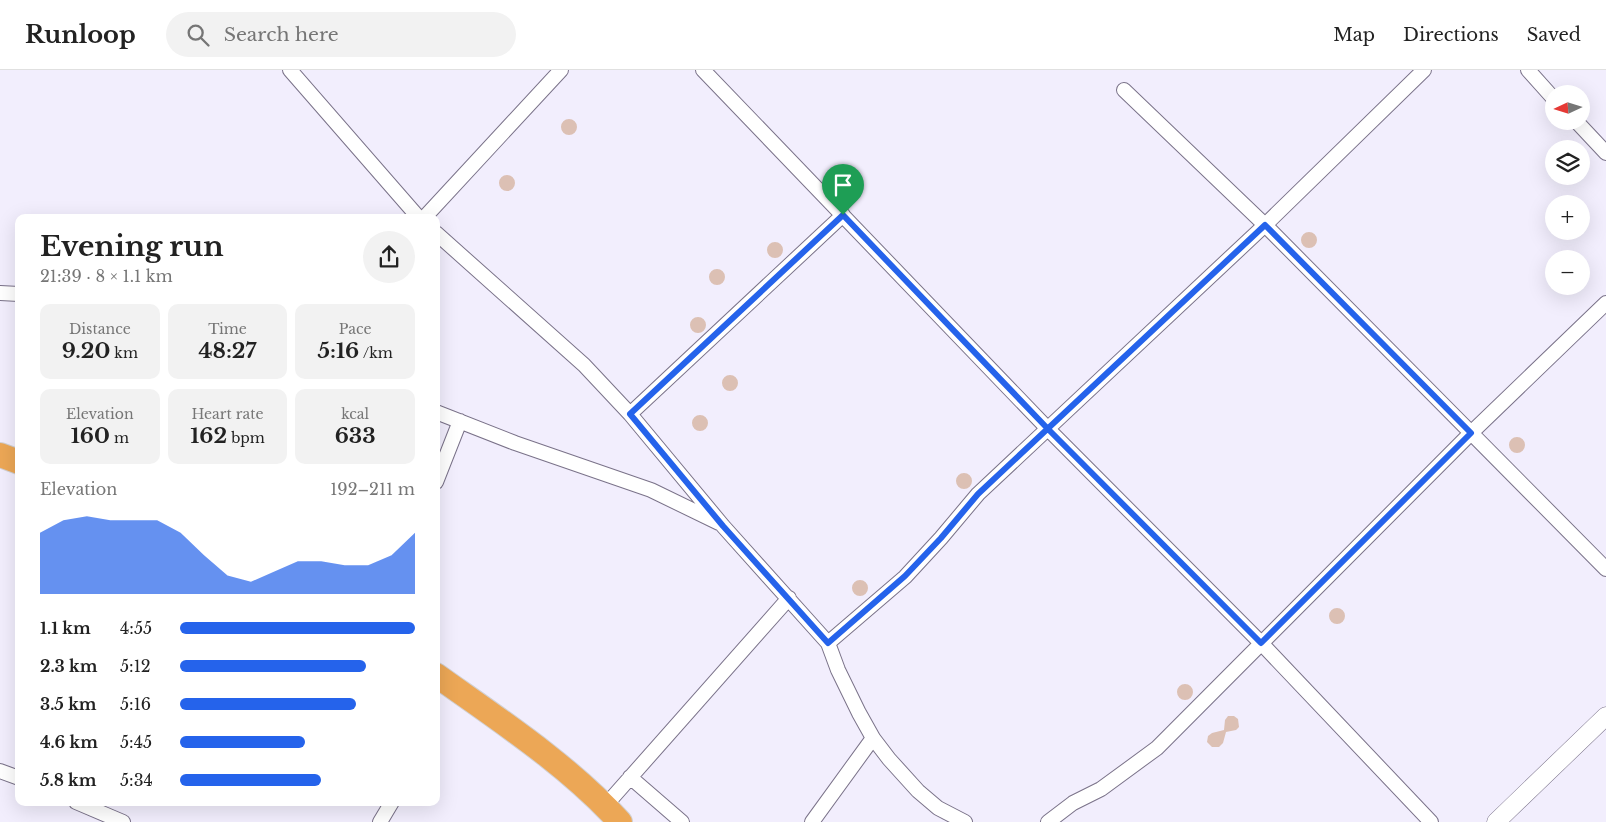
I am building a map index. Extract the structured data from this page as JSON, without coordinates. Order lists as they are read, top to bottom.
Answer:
{
  "north": "left",
  "page": {
    "header": "Runloop",
    "search": "Search here",
    "nav": ["Map", "Directions", "Saved"],
    "map_buttons": ["+", "−"],
    "heading": ["Evening run", "21:39 · 8 × 1.1 km"],
    "stats": [
      ["Distance", "9.20 km"],
      ["Time", "48:27"],
      ["Pace", "5:16 /km"],
      ["Elevation", "160 m"],
      ["Heart rate", "162 bpm"],
      ["kcal", "633"]
    ],
    "chart": ["Elevation", "192–211 m"],
    "list": [
      {
        "name": "1.1 km",
        "note": "4:55"
      },
      {
        "name": "2.3 km",
        "note": "5:12"
      },
      {
        "name": "3.5 km",
        "note": "5:16"
      },
      {
        "name": "4.6 km",
        "note": "5:45"
      },
      {
        "name": "5.8 km",
        "note": "5:34"
      }
    ]
  }
}
